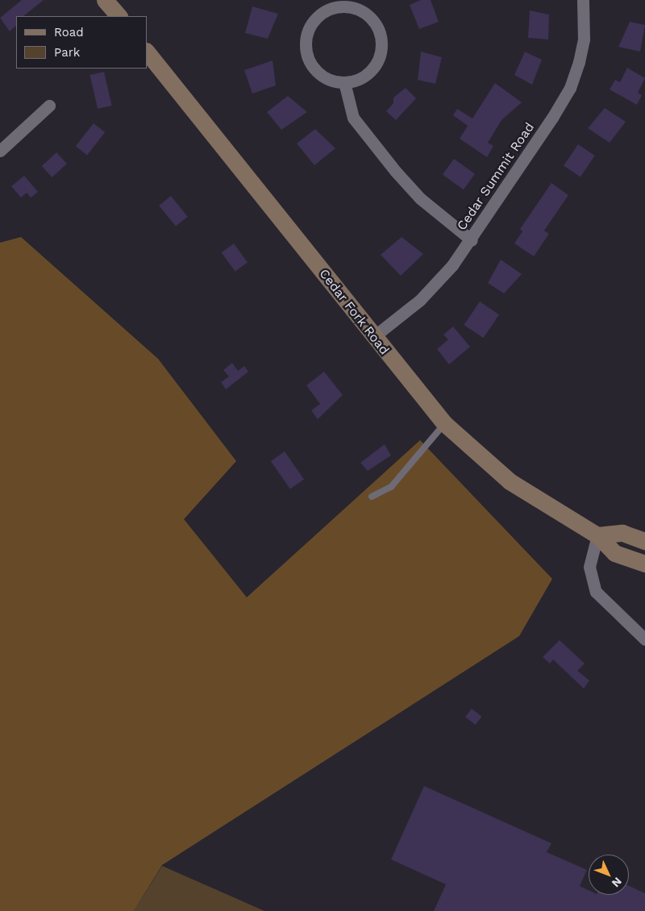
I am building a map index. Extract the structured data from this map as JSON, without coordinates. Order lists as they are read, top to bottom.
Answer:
{
  "streets": {
    "street": ["Cedar Summit Road", "Cedar Fork Road"]
  },
  "crossings": [
    ["Cedar Summit Road", "Cedar Fork Road"]
  ],
  "legend": ["Road", "Park"],
  "north": "bottom right"
}
